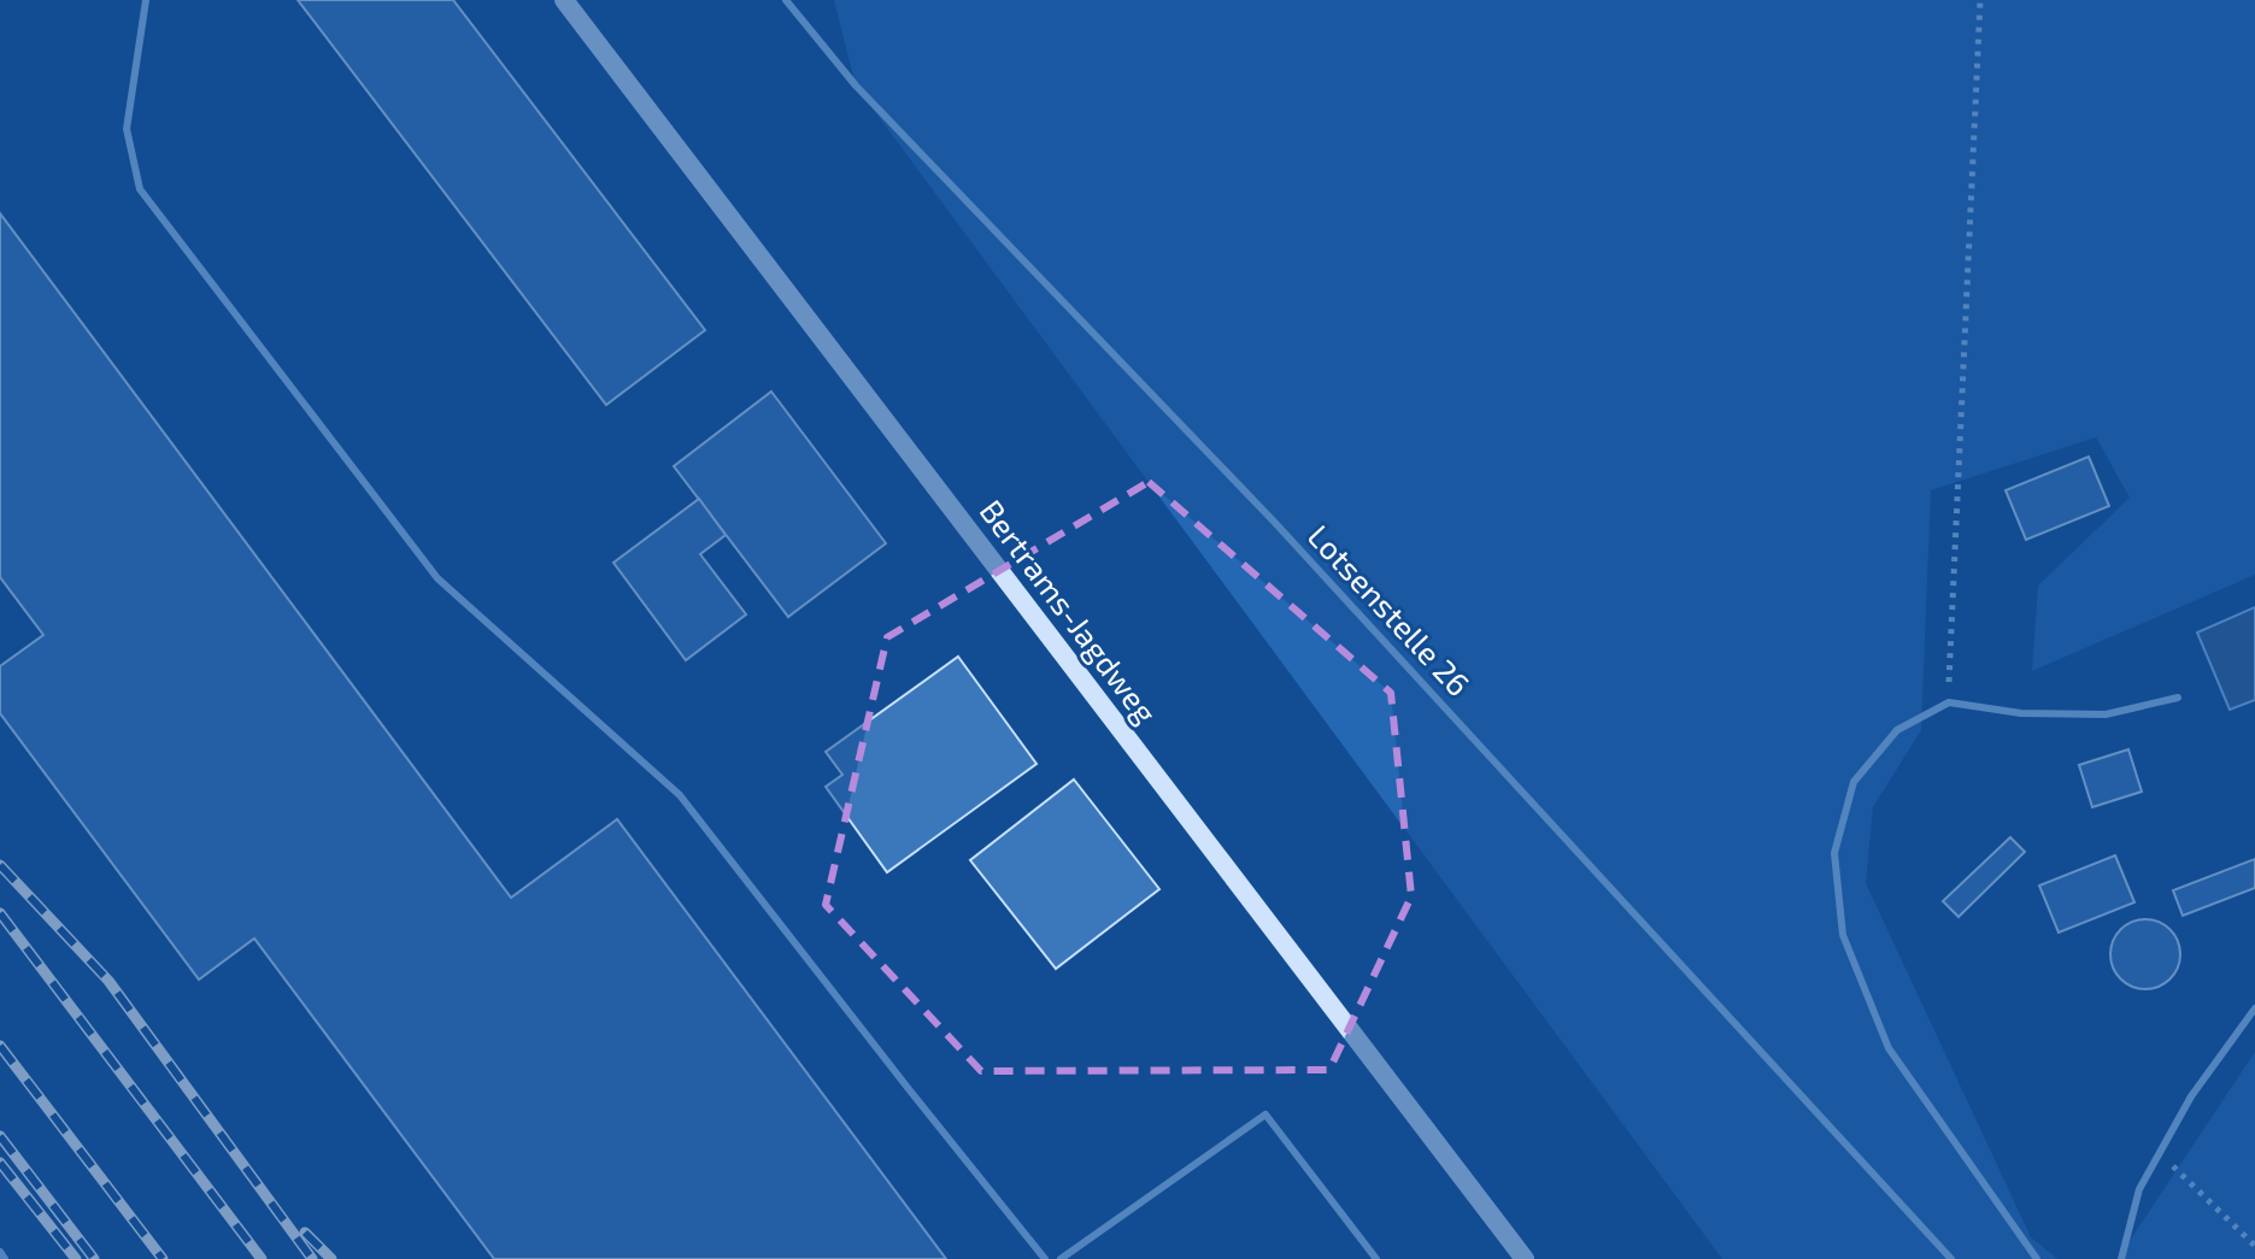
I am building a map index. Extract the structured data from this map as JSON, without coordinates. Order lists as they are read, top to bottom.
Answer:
{
  "streets": {
    "main road": ["Bertrams-Jagdweg"],
    "lane": ["Lotsenstelle 26"]
  }
}
